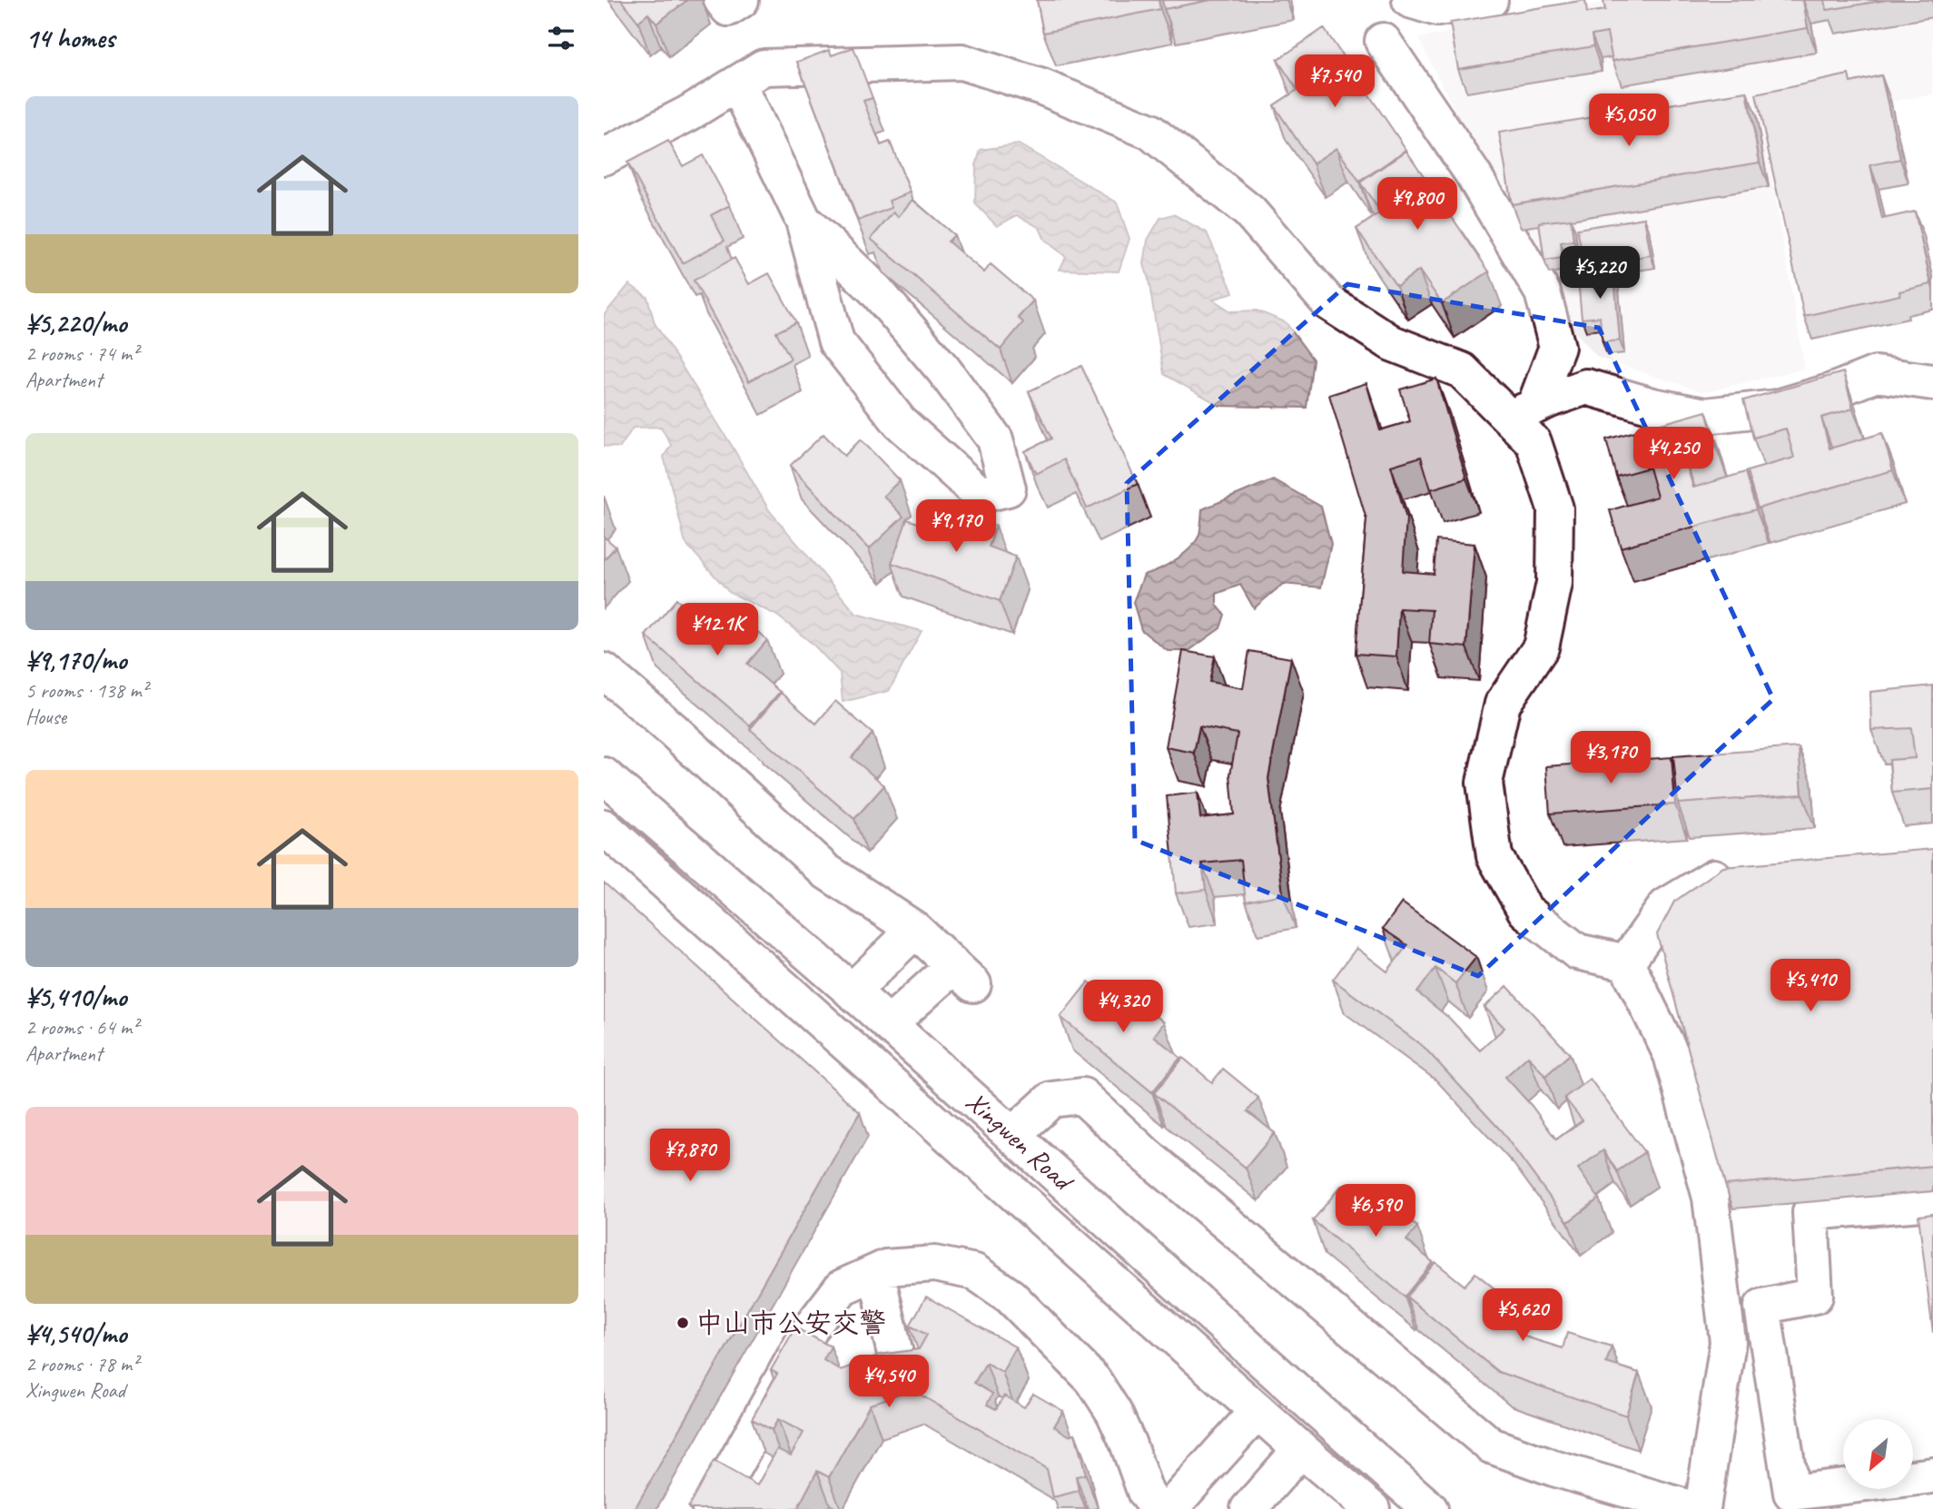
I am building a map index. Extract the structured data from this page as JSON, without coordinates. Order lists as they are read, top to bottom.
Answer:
{
  "streets": {
    "street": ["Xingwen Road"]
  },
  "places": ["中山市公安交警"],
  "north": "bottom left",
  "page": {
    "heading": "14 homes",
    "price": [
      "¥7,540",
      "¥5,050",
      "¥9,800",
      "¥5,220",
      "¥4,250",
      "¥9,170",
      "¥12.1K",
      "¥3,170",
      "¥5,410",
      "¥4,320",
      "¥7,870",
      "¥6,590",
      "¥5,620",
      "¥4,540"
    ],
    "list": [
      {
        "name": "¥5,220/mo",
        "note": "2 rooms · 74 m² · Apartment"
      },
      {
        "name": "¥9,170/mo",
        "note": "5 rooms · 138 m² · House"
      },
      {
        "name": "¥5,410/mo",
        "note": "2 rooms · 64 m² · Apartment"
      },
      {
        "name": "¥4,540/mo",
        "note": "2 rooms · 78 m² · Xingwen Road"
      }
    ]
  }
}
